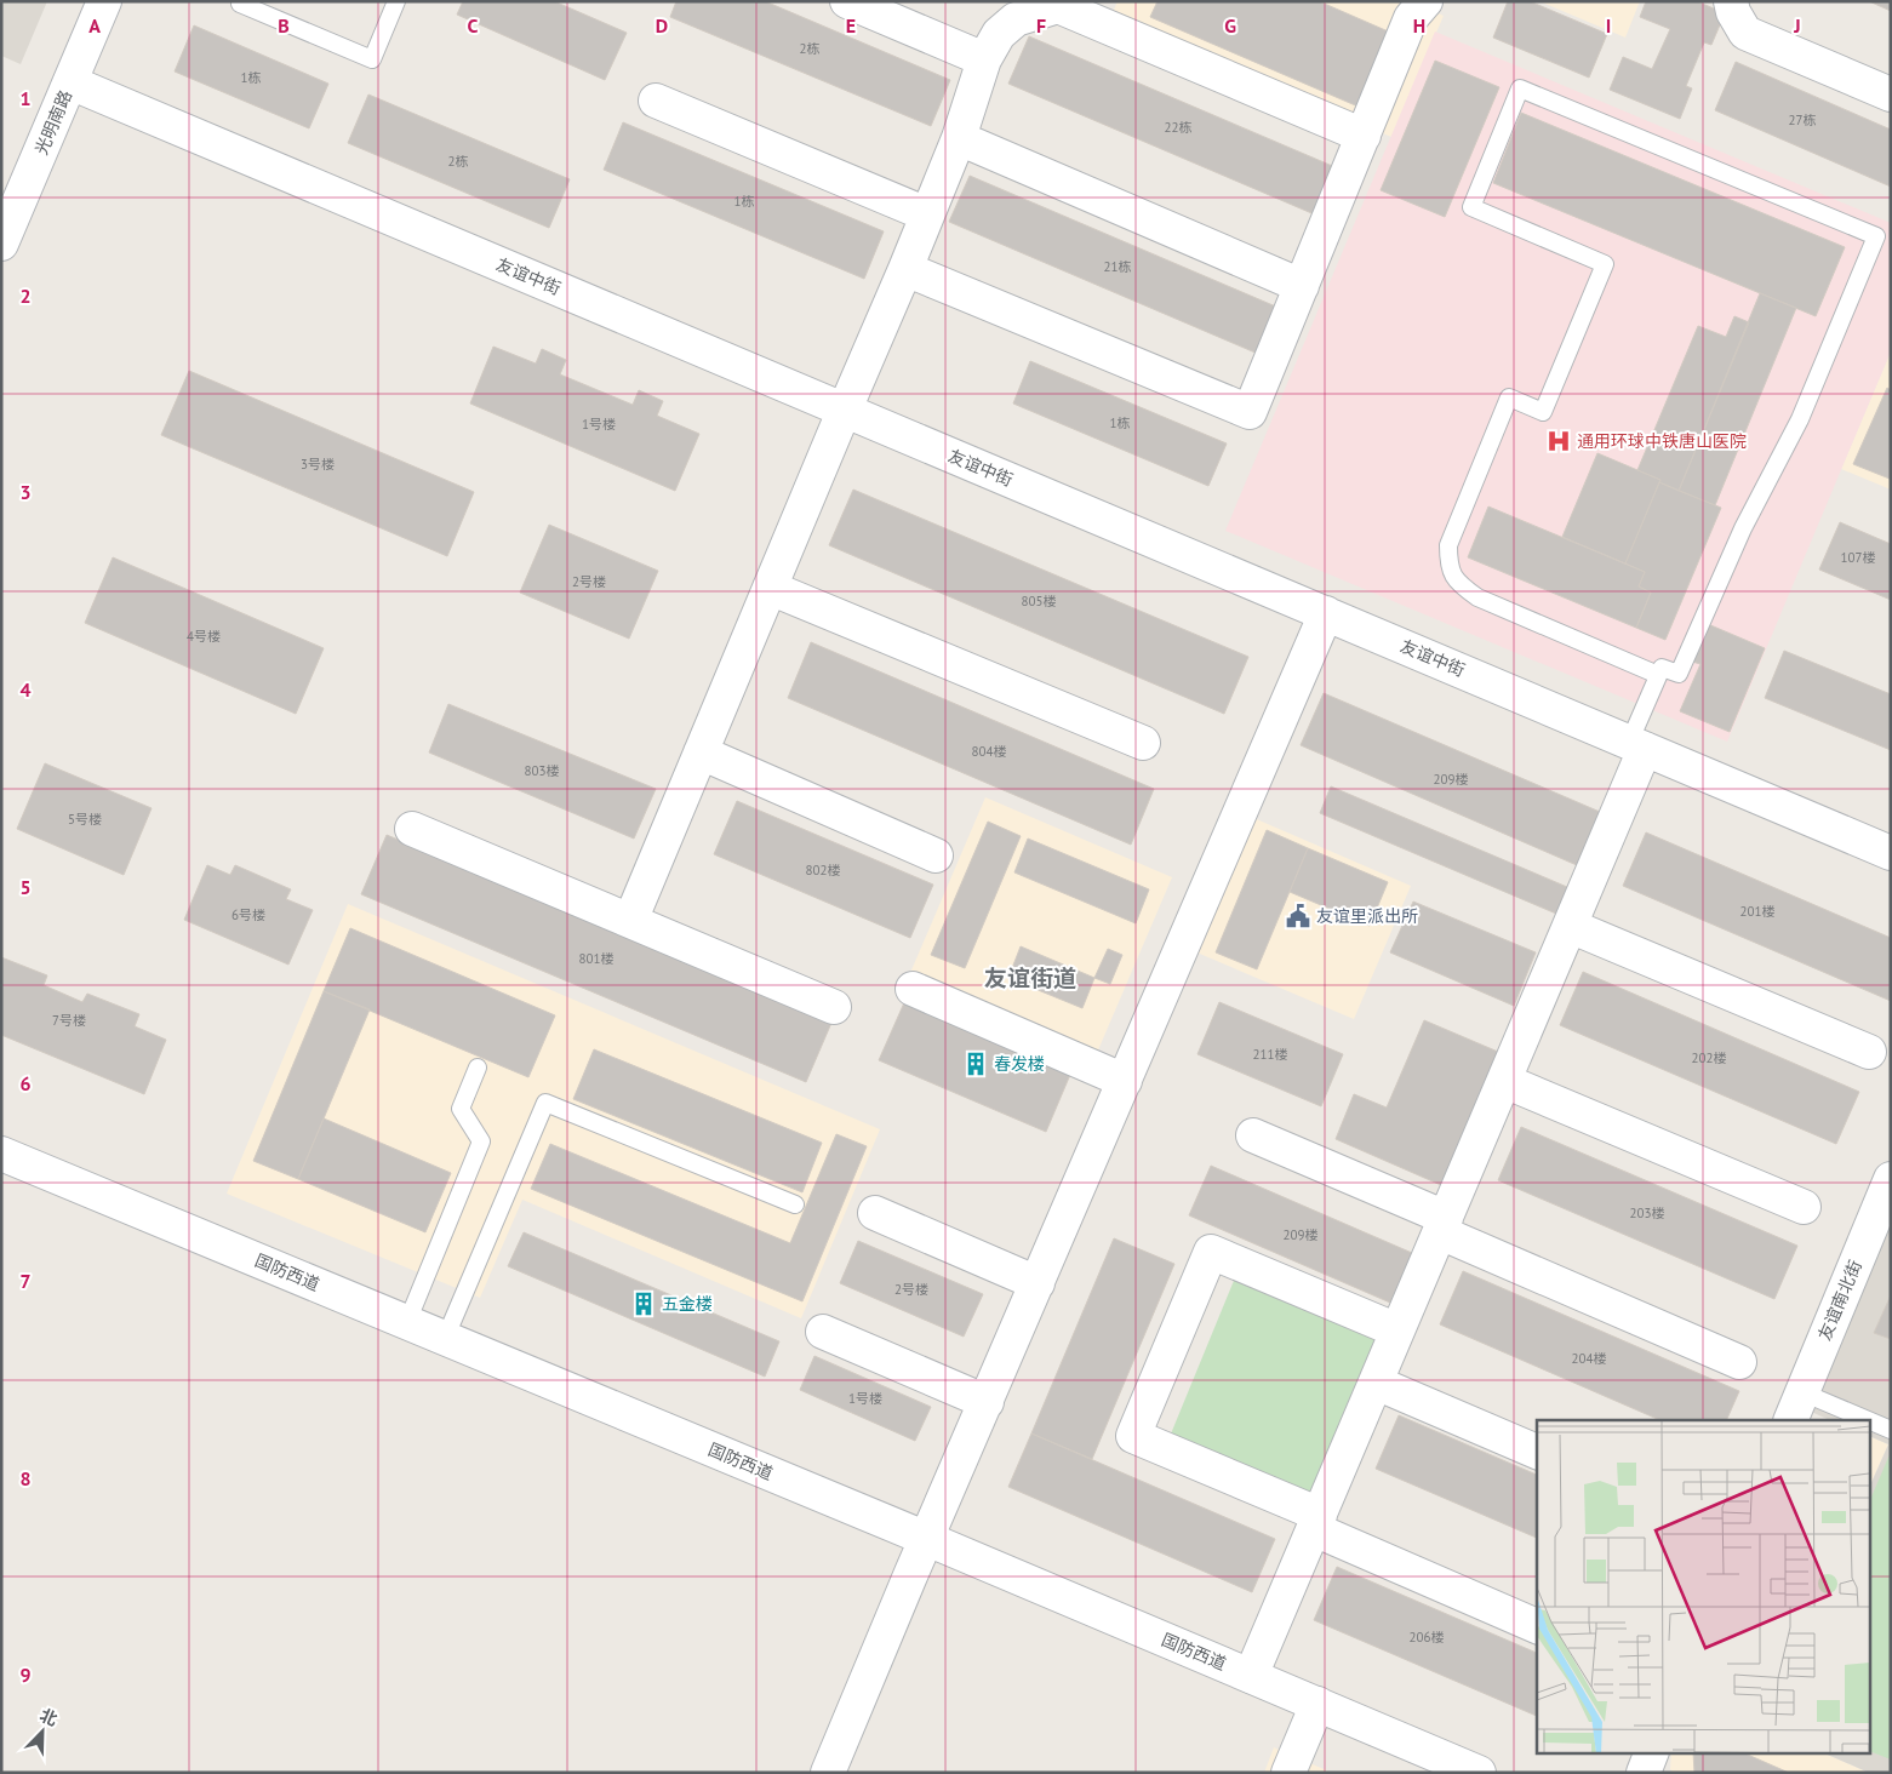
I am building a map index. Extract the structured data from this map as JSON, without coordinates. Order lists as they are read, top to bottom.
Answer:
{
  "streets": {
    "street": [
      "光明南路",
      "友谊中街",
      "国防西道",
      "友谊南北街"
    ]
  },
  "crossings": [
    ["光明南路", "友谊中街"]
  ],
  "districts": ["友谊街道"],
  "places": {
    "hospital": ["通用环球中铁唐山医院"],
    "public building": ["友谊里派出所"],
    "building": ["春发楼", "五金楼"]
  },
  "house_numbers": [
    "2栋",
    "1栋",
    "27栋",
    "22栋",
    "2栋",
    "1栋",
    "21栋",
    "1栋",
    "1号楼",
    "3号楼",
    "107楼",
    "2号楼",
    "805楼",
    "4号楼",
    "804楼",
    "803楼",
    "209楼",
    "5号楼",
    "802楼",
    "201楼",
    "6号楼",
    "801楼",
    "7号楼",
    "211楼",
    "202楼",
    "203楼",
    "209楼",
    "2号楼",
    "204楼",
    "1号楼",
    "206楼"
  ],
  "north": "top right",
  "grid": {
    "columns": [
      "A",
      "B",
      "C",
      "D",
      "E",
      "F",
      "G",
      "H",
      "I",
      "J"
    ],
    "rows": [
      "1",
      "2",
      "3",
      "4",
      "5",
      "6",
      "7",
      "8",
      "9"
    ]
  }
}
